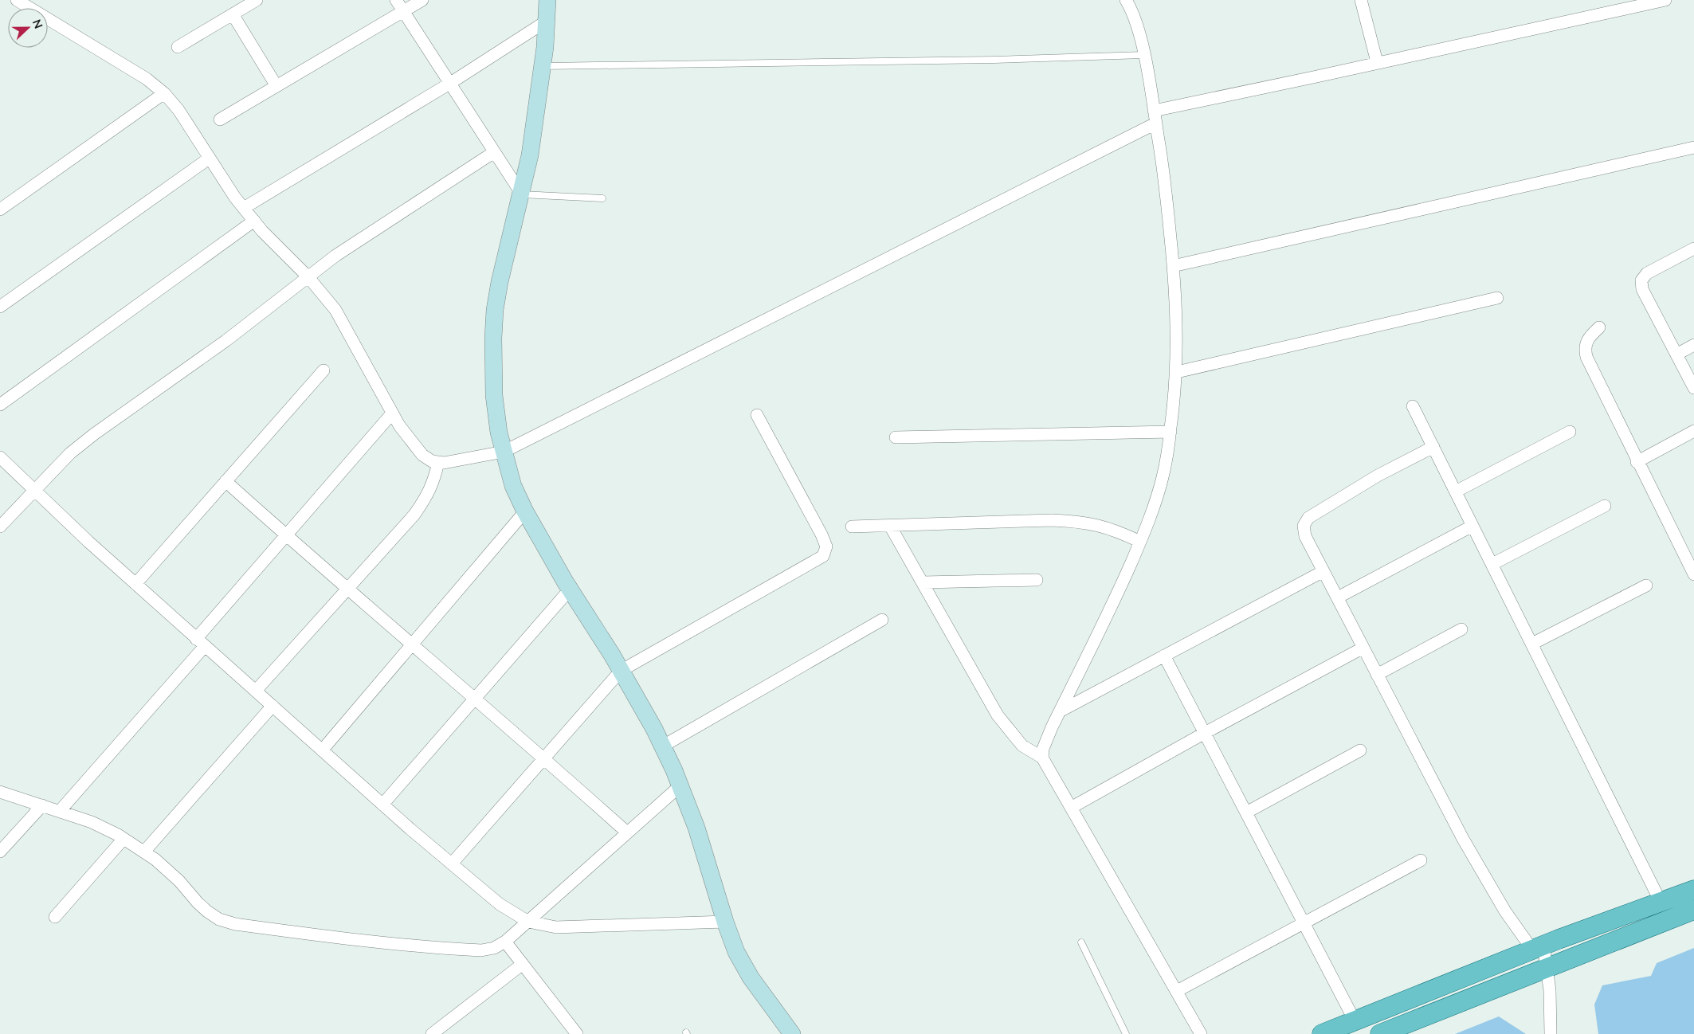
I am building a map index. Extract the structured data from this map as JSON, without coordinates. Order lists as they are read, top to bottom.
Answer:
{
  "north": "right"
}
